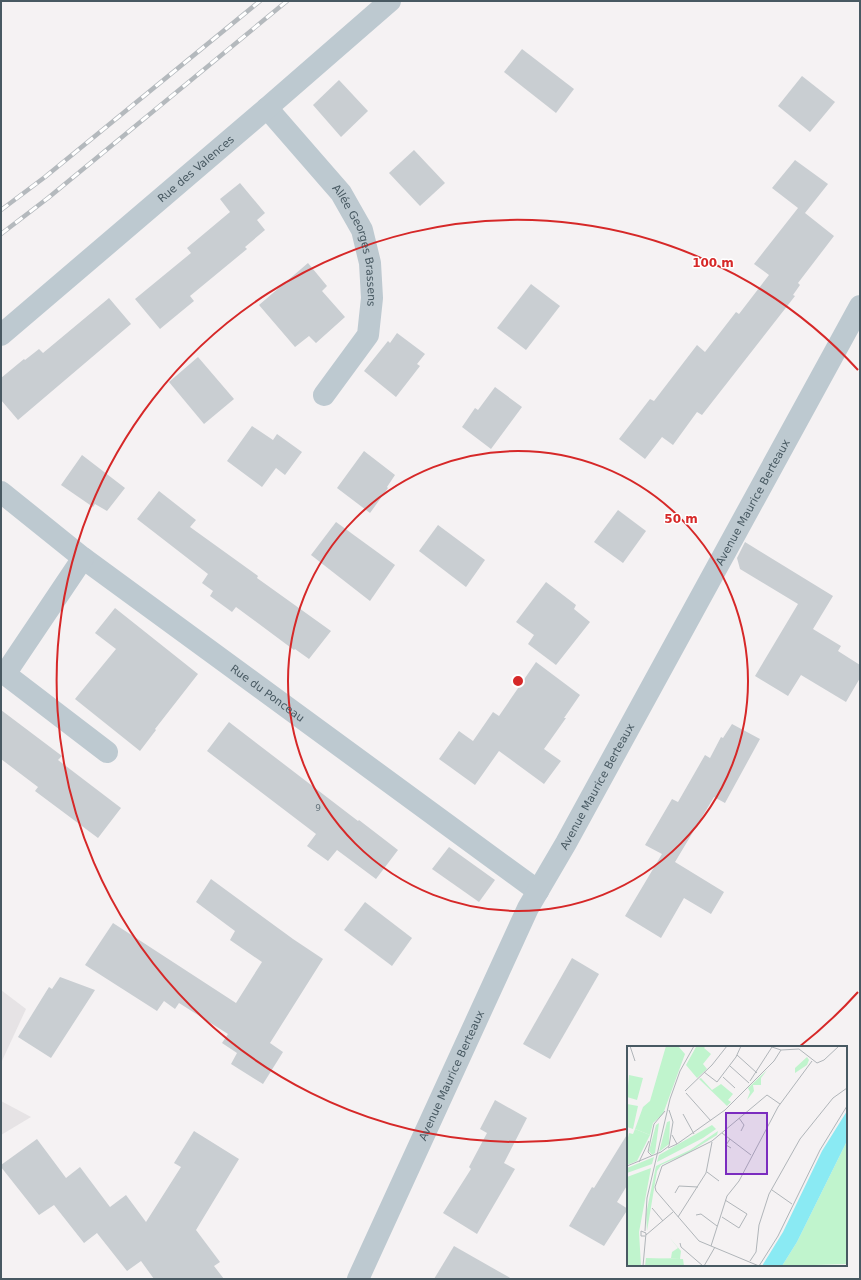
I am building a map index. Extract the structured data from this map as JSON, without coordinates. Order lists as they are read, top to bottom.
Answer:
{
  "streets": {
    "street": [
      "Rue des Valences",
      "Allée Georges Brassens",
      "Avenue Maurice Berteaux",
      "Rue du Ponceau"
    ]
  },
  "crossings": [
    ["Rue des Valences", "Allée Georges Brassens"],
    ["Avenue Maurice Berteaux", "Rue du Ponceau"]
  ],
  "house_numbers": ["9"],
  "rings": ["100 m", "50 m"]
}
